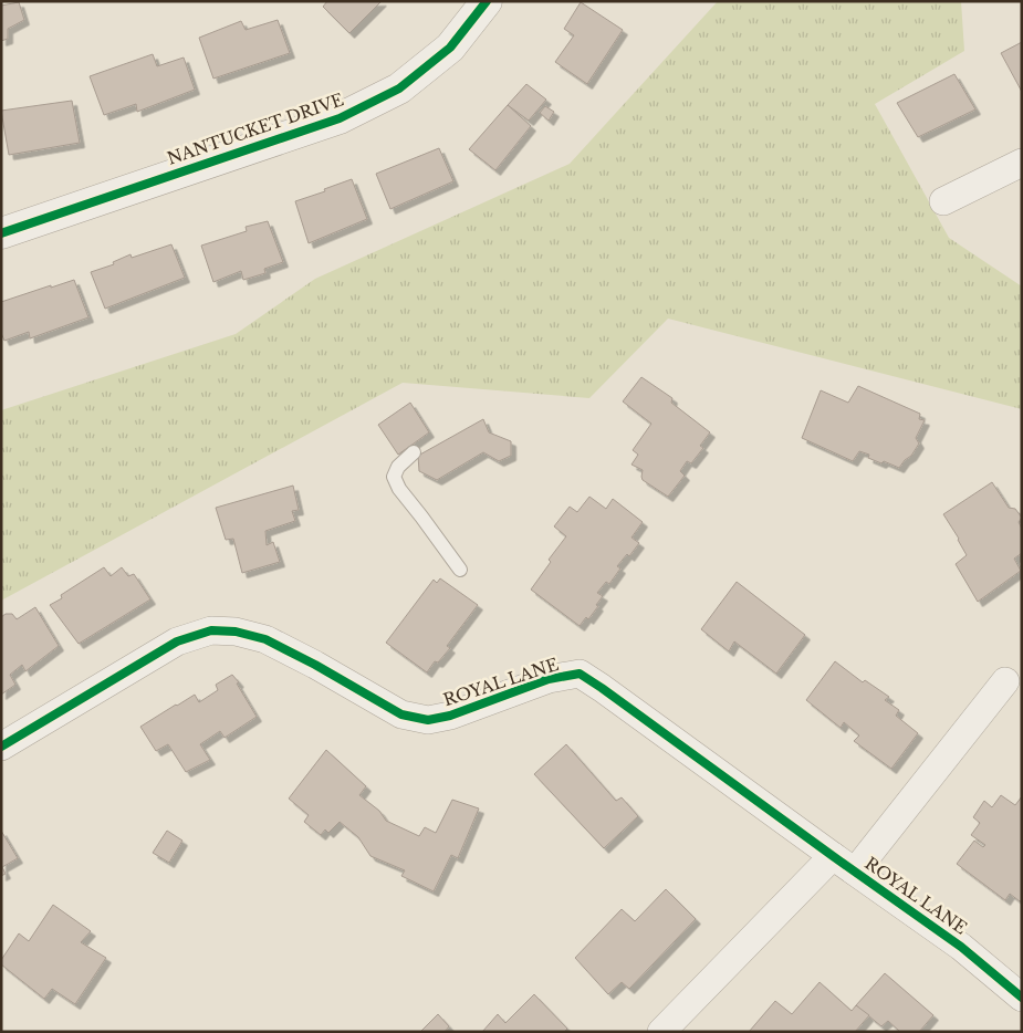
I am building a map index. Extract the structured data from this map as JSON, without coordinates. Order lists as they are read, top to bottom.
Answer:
{
  "streets": {
    "street": ["NANTUCKET DRIVE", "ROYAL LANE"]
  }
}
